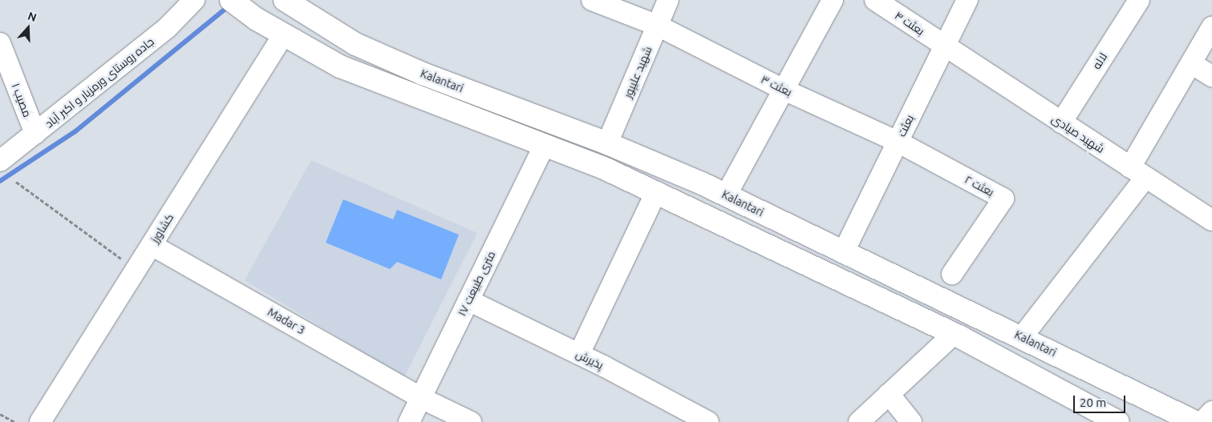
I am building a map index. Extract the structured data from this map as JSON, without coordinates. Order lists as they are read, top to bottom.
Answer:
{
  "streets": {
    "main road": ["Kalantari"],
    "street": [
      "بعثت ۴",
      "لاله",
      "شهید علیپور",
      "جاده روستای ورمزیار و اکبر آباد",
      "بعثت ۳",
      "مصیب ۱",
      "بعثت",
      "شهید صیادی",
      "بعثت ۲",
      "کشاورز",
      "۱۷ متری طبیعت",
      "Madar 3",
      "پذیرش"
    ]
  },
  "crossings": [
    ["بعثت ۴", "بعثت"],
    ["بعثت ۴", "شهید صیادی"],
    ["لاله", "شهید صیادی"],
    ["شهید علیپور", "Kalantari"],
    ["شهید علیپور", "بعثت ۳"],
    ["Kalantari", "بعثت"],
    ["جاده روستای ورمزیار و اکبر آباد", "مصیب ۱"],
    ["بعثت ۳", "بعثت"],
    ["بعثت ۳", "بعثت ۲"],
    ["بعثت", "شهید صیادی"],
    ["بعثت", "بعثت ۲"],
    ["کشاورز", "Madar 3"],
    ["۱۷ متری طبیعت", "Madar 3"],
    ["۱۷ متری طبیعت", "پذیرش"]
  ],
  "scale_bar": "20 m",
  "north": "top"
}
